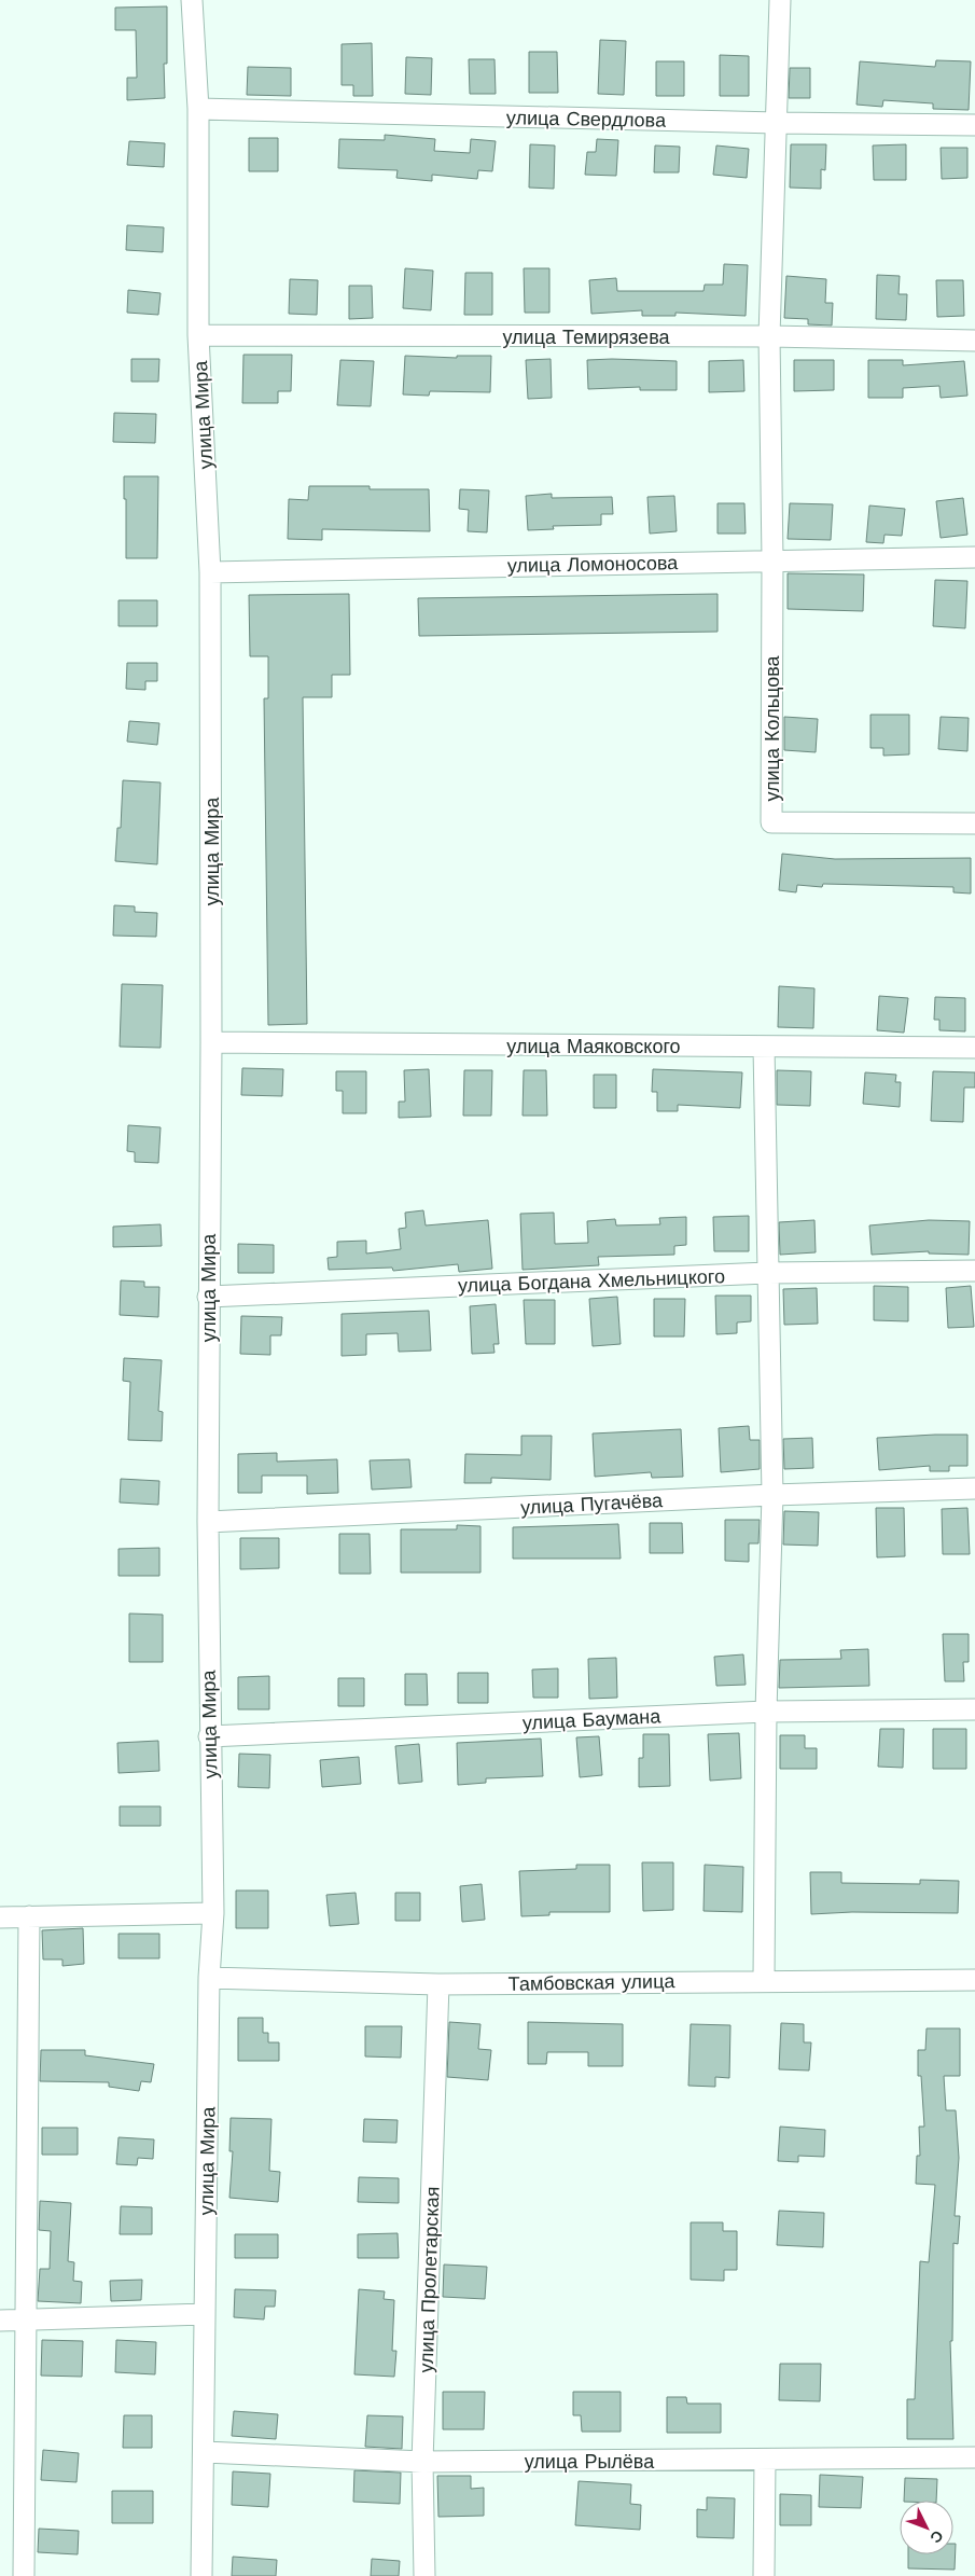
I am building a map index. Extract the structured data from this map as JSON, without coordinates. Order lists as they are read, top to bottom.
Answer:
{
  "streets": {
    "street": [
      "улица Свердлова",
      "улица Темирязева",
      "улица Мира",
      "улица Ломоносова",
      "улица Кольцова",
      "улица Маяковского",
      "улица Богдана Хмельницкого",
      "улица Пугачёва",
      "улица Баумана",
      "Тамбовская улица",
      "улица Пролетарская",
      "улица Рылёва"
    ]
  },
  "crossings": [
    ["улица Свердлова", "улица Мира"],
    ["улица Темирязева", "улица Мира"],
    ["улица Мира", "улица Ломоносова"],
    ["улица Мира", "улица Маяковского"],
    ["улица Мира", "улица Богдана Хмельницкого"],
    ["улица Мира", "улица Пугачёва"],
    ["улица Мира", "улица Баумана"],
    ["улица Мира", "Тамбовская улица"],
    ["улица Мира", "улица Рылёва"],
    ["улица Ломоносова", "улица Кольцова"],
    ["Тамбовская улица", "улица Пролетарская"],
    ["улица Пролетарская", "улица Рылёва"]
  ],
  "north": "bottom right"
}
